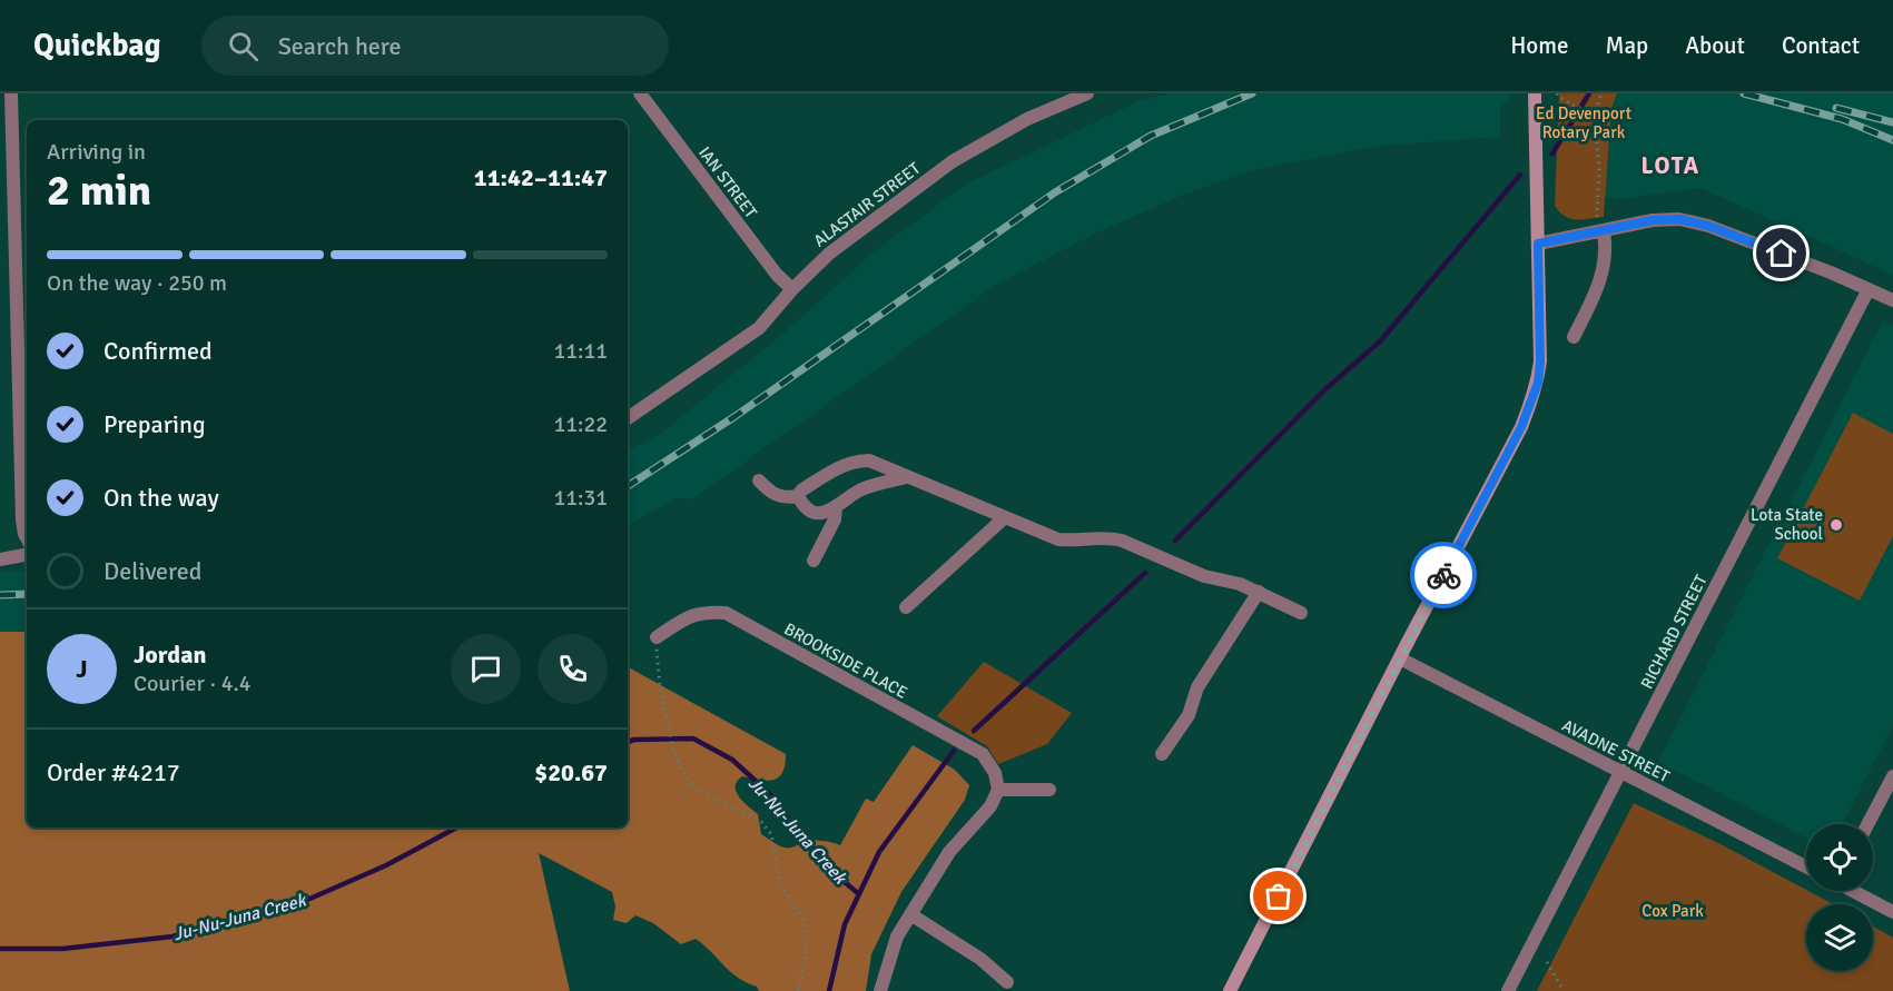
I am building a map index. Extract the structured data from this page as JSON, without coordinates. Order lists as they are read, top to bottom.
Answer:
{
  "streets": {
    "street": [
      "IAN STREET",
      "ALASTAIR STREET",
      "RICHARD STREET",
      "BROOKSIDE PLACE",
      "AVADNE STREET"
    ]
  },
  "crossings": [
    ["IAN STREET", "ALASTAIR STREET"],
    ["RICHARD STREET", "AVADNE STREET"]
  ],
  "districts": ["LOTA"],
  "water": ["Ju-Nu-Juna Creek"],
  "parks": ["Ed Devenport Rotary Park", "Cox Park"],
  "places": ["Lota State School"],
  "page": {
    "header": "Quickbag",
    "search": "Search here",
    "nav": [
      "Home",
      "Map",
      "About",
      "Contact"
    ],
    "heading": ["2 min", "Arriving in", "11:42–11:47"],
    "panel": [
      "Jordan",
      "Courier · 4.4",
      "Order #4217",
      "$20.67"
    ],
    "bar": "On the way · 250 m",
    "list": [
      ["Confirmed", "11:11"],
      ["Preparing", "11:22"],
      ["On the way", "11:31"],
      "Delivered"
    ],
    "round": "J"
  }
}
